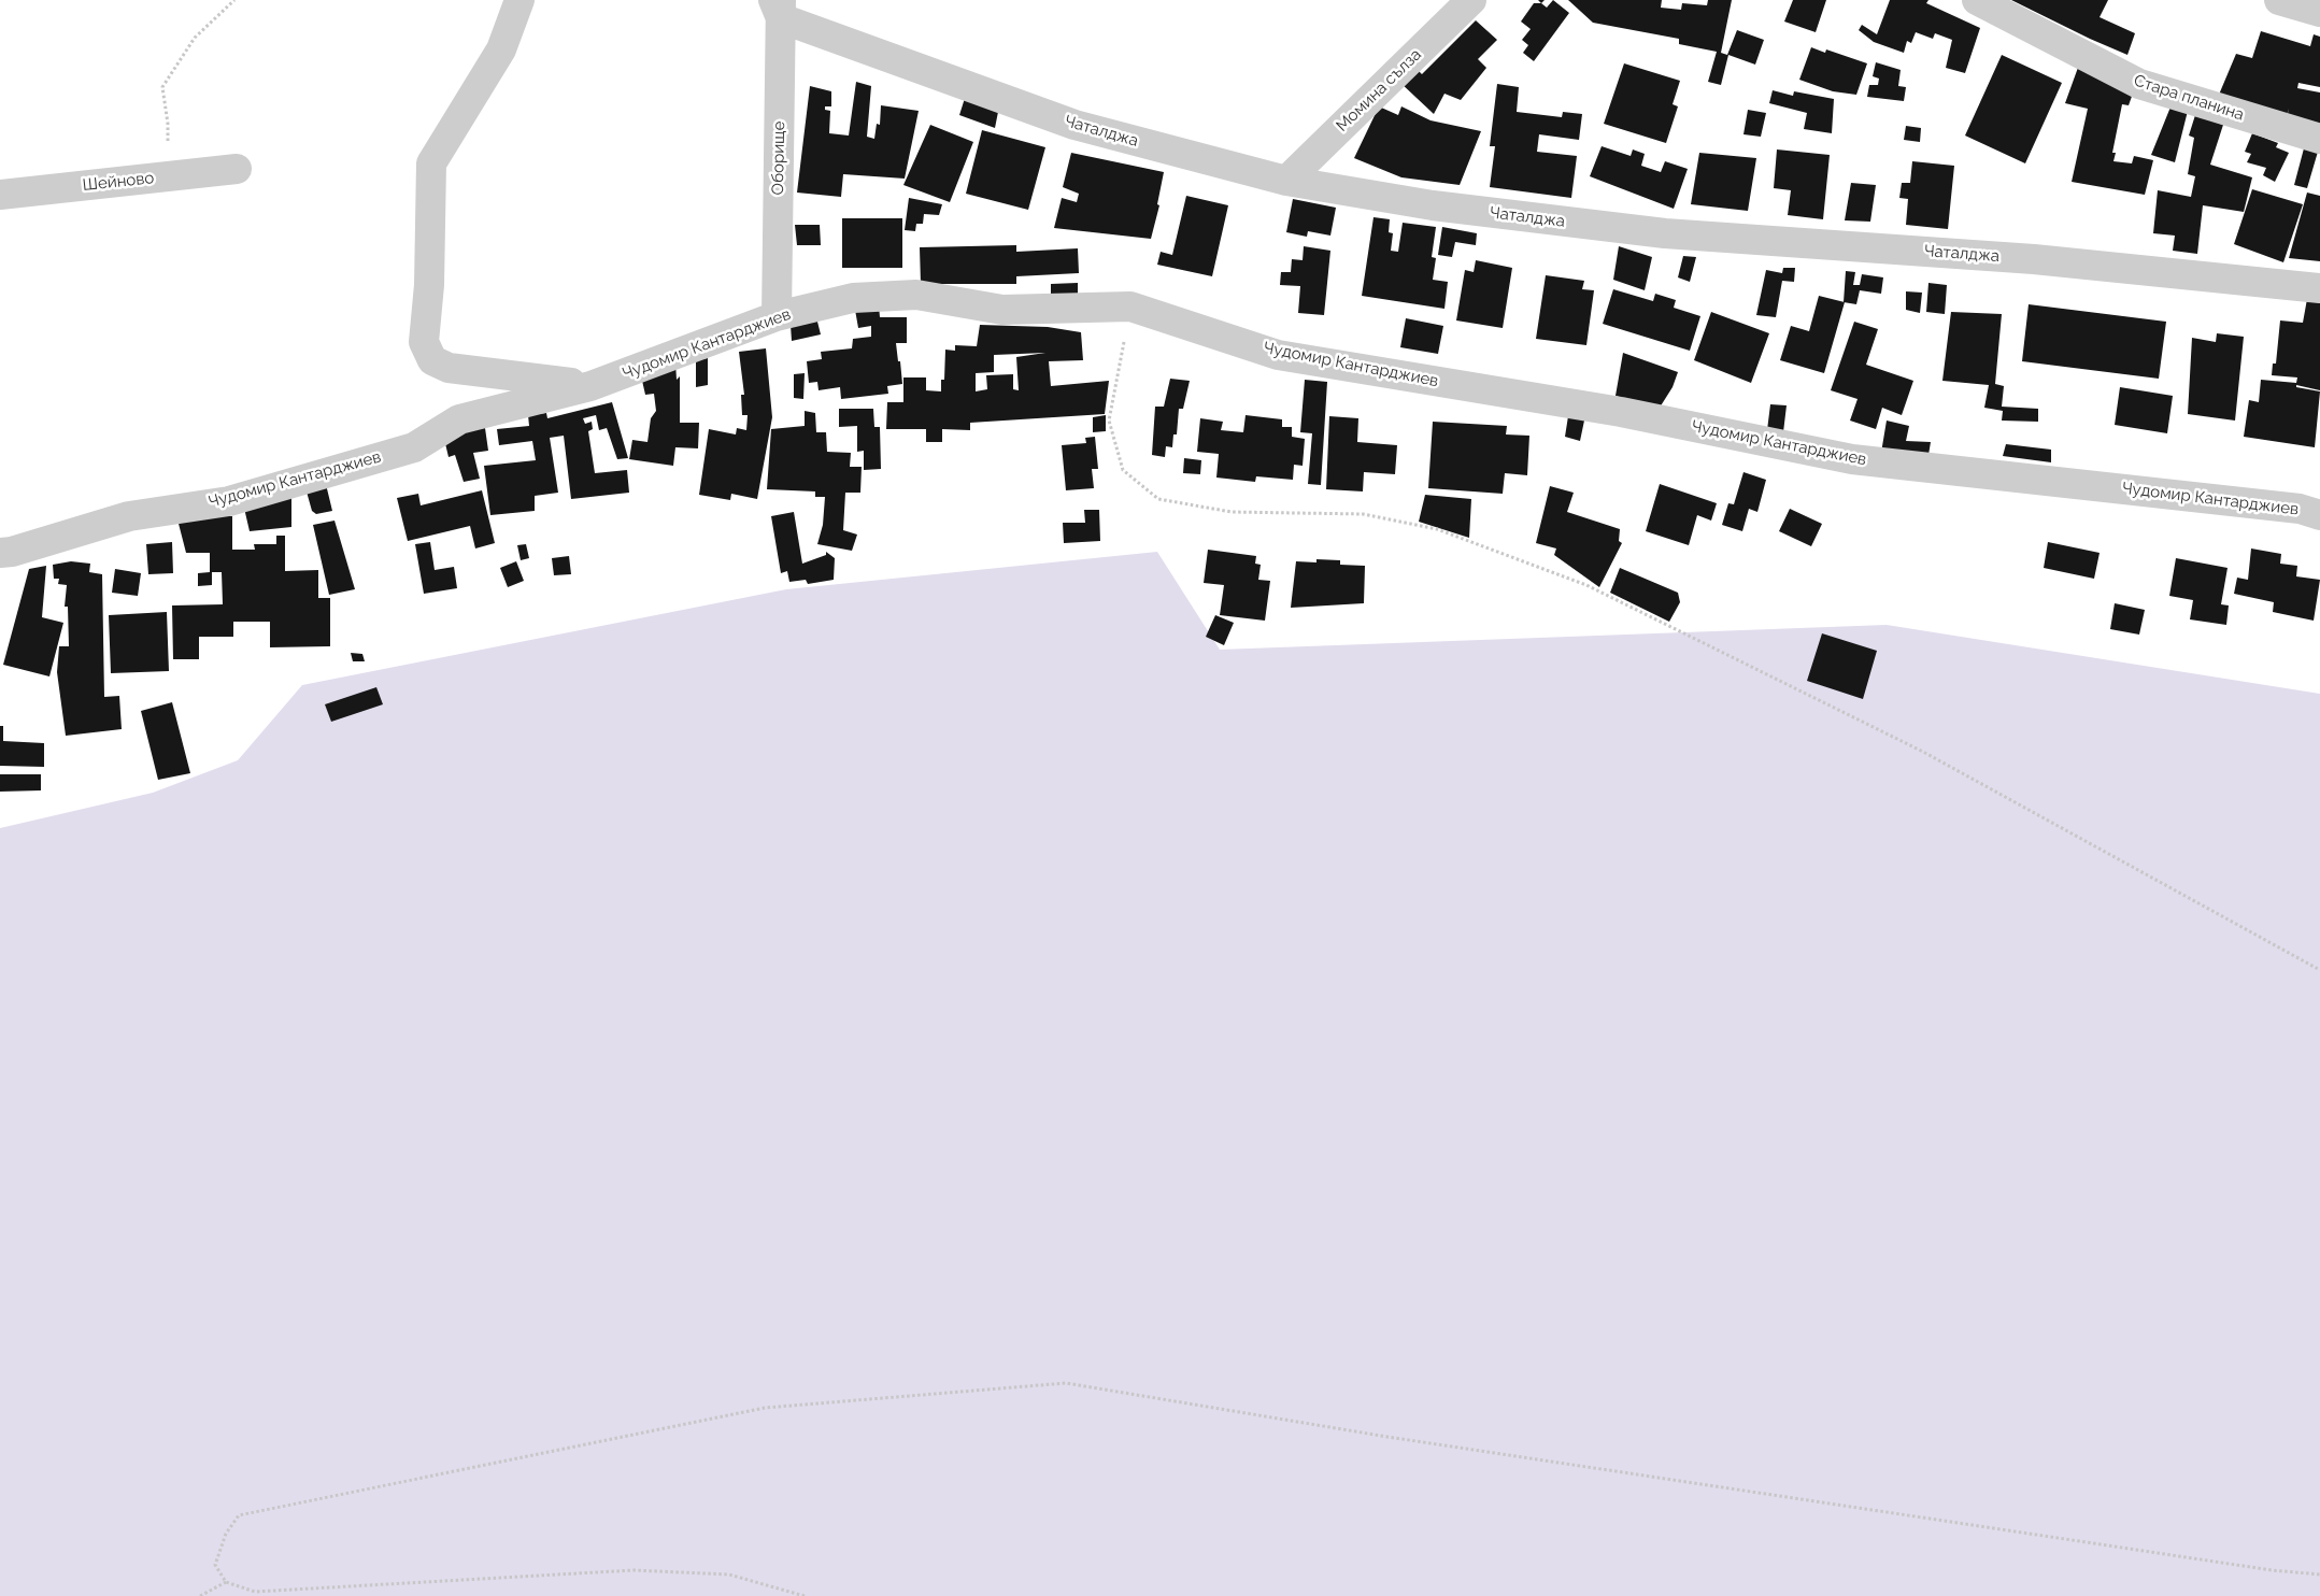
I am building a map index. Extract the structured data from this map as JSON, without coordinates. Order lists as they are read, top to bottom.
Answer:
{
  "streets": {
    "street": [
      "Момина сълза",
      "Стара планина",
      "Чаталджа",
      "Оборище",
      "Шейново",
      "Чудомир Кантарджиев"
    ]
  },
  "crossings": [
    ["Момина сълза", "Чаталджа"],
    ["Чаталджа", "Оборище"],
    ["Оборище", "Чудомир Кантарджиев"]
  ]
}
